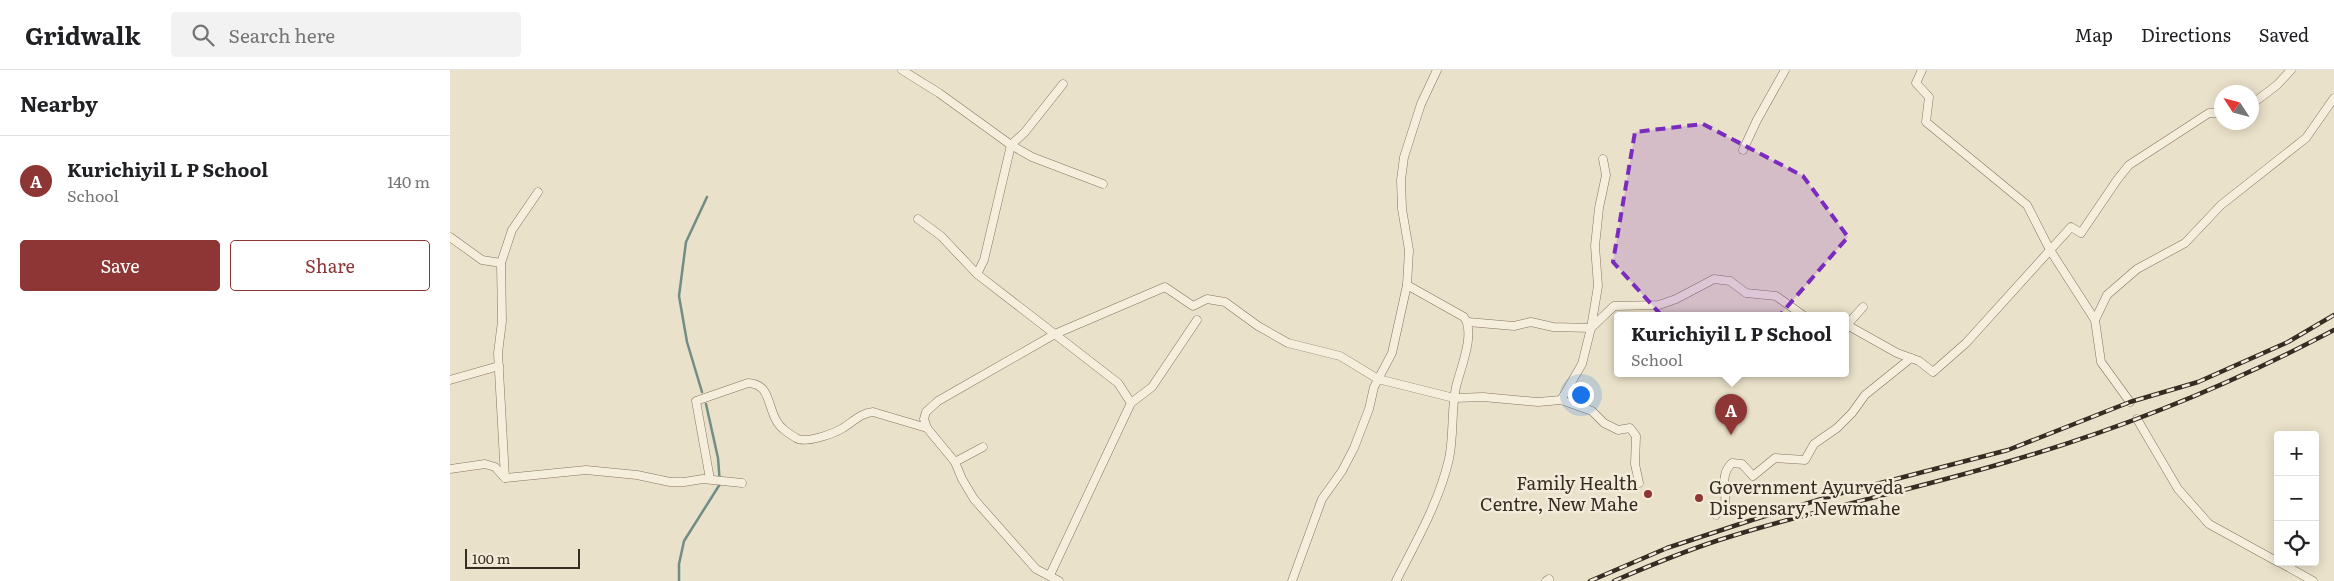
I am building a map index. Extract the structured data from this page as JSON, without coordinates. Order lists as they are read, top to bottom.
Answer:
{
  "places": ["Family Health Centre, New Mahe", "Government Ayurveda Dispensary, Newmahe"],
  "scale_bar": "100 m",
  "north": "top left",
  "page": {
    "header": "Gridwalk",
    "search": "Search here",
    "nav": ["Map", "Directions", "Saved"],
    "heading": "Nearby",
    "list": [
      {
        "mark": "A",
        "name": "Kurichiyil L P School",
        "note": "School",
        "value": "140 m"
      }
    ],
    "buttons": ["Save", "Share"],
    "popup": ["Kurichiyil L P School", "School"],
    "pins": "A",
    "map_buttons": ["+", "−"],
    "scale": "100 m"
  }
}
